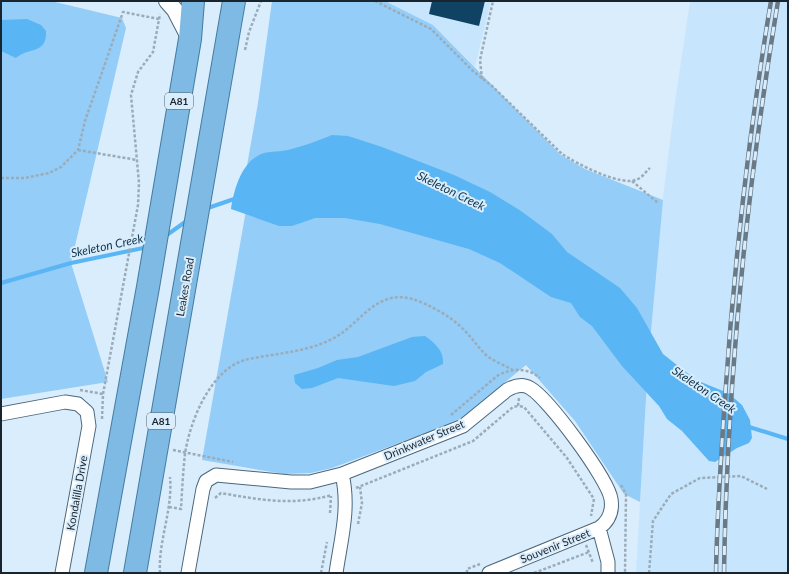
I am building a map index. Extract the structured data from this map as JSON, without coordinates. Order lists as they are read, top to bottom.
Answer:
{
  "streets": {
    "highway": ["A81", "Leakes Road"],
    "street": ["Drinkwater Street", "Kondalilla Drive", "Souvenir Street"]
  },
  "water": ["Skeleton Creek"]
}
